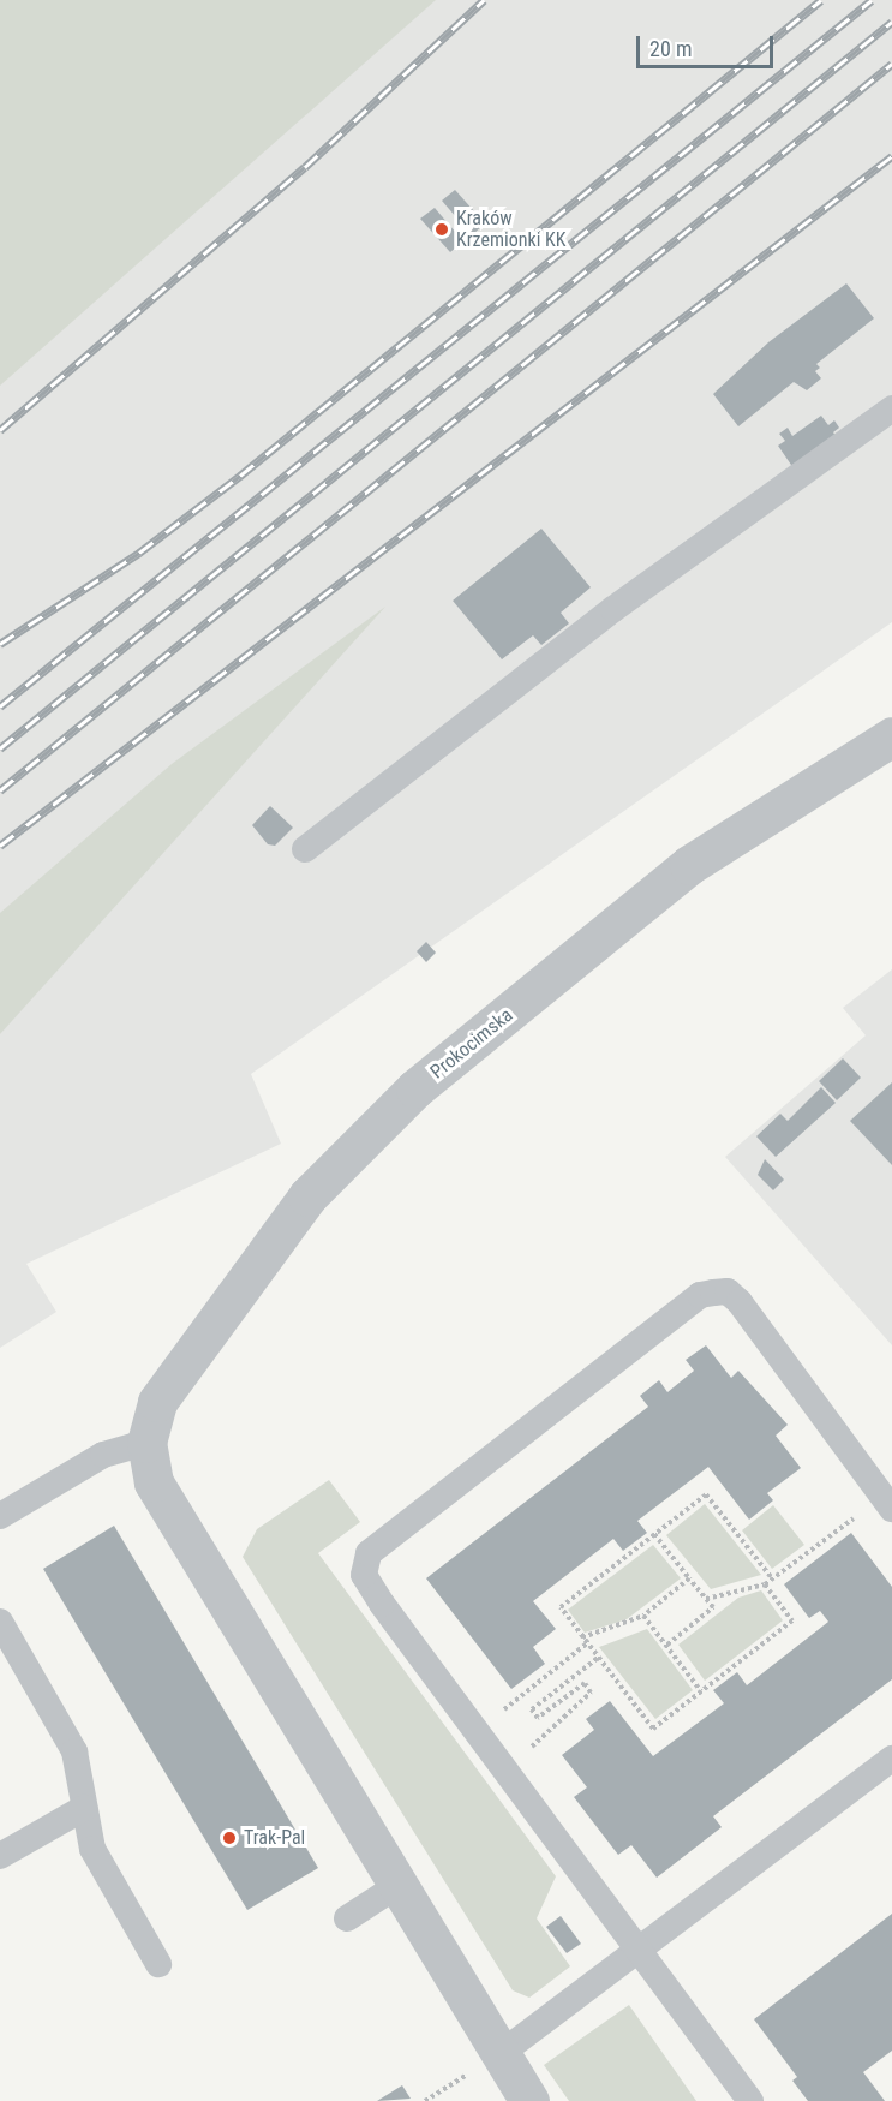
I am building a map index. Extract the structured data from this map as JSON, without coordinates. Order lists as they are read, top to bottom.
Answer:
{
  "streets": {
    "street": ["Prokocimska"]
  },
  "places": ["Kraków Krzemionki KK", "Trak-Pal"],
  "scale_bar": "20 m"
}
